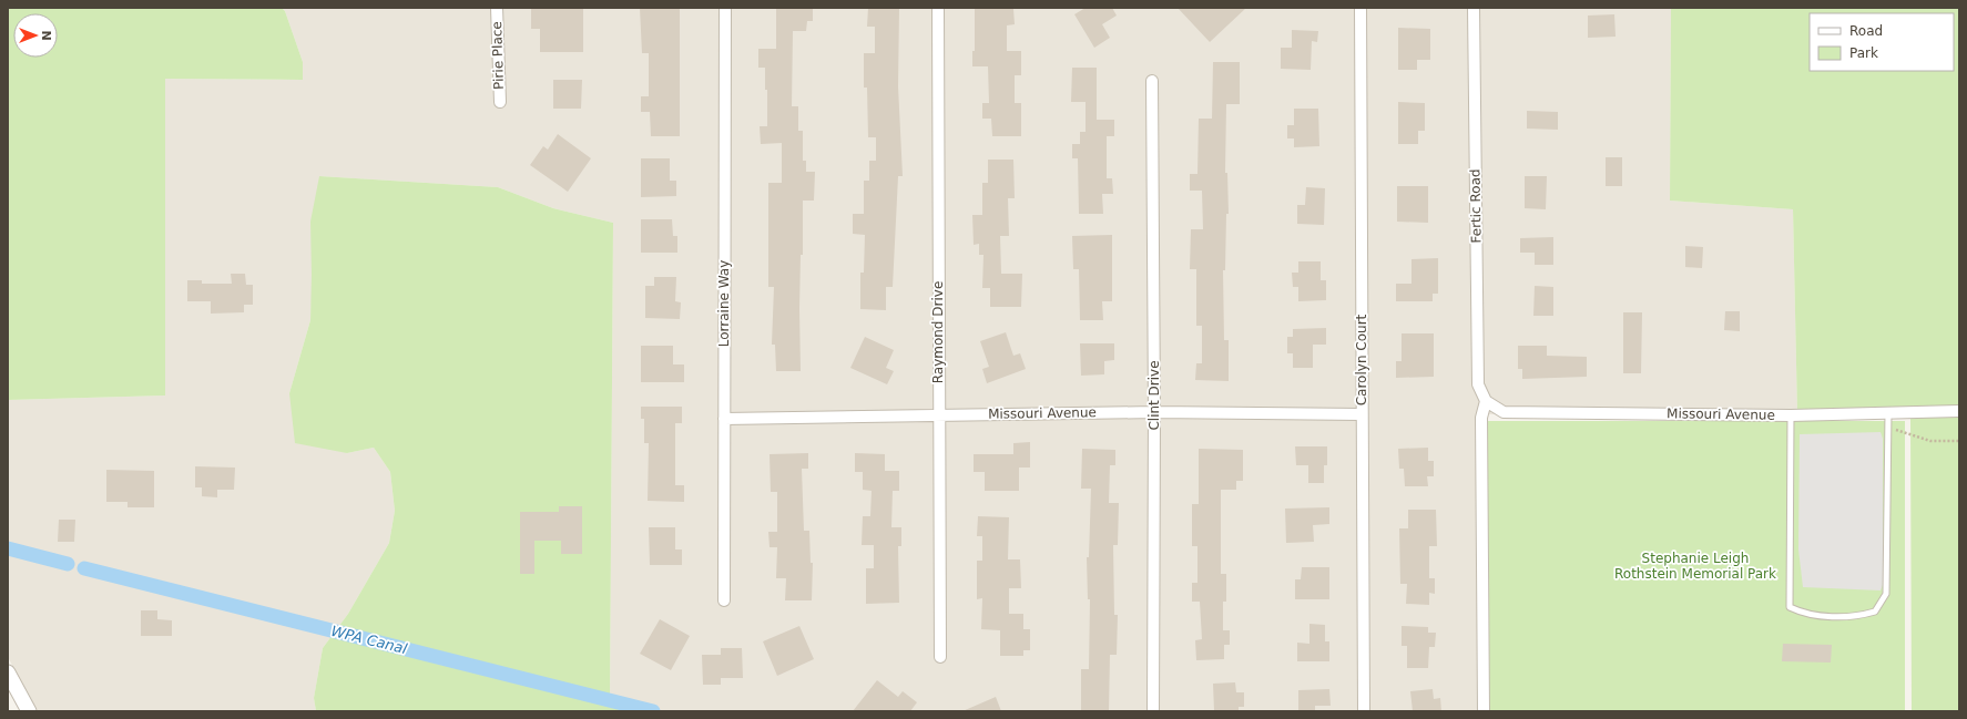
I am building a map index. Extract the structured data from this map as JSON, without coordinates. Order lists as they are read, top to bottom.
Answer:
{
  "streets": {
    "street": [
      "Pirie Place",
      "Fertic Road",
      "Lorraine Way",
      "Raymond Drive",
      "Carolyn Court",
      "Clint Drive",
      "Missouri Avenue"
    ]
  },
  "crossings": [
    ["Fertic Road", "Missouri Avenue"],
    ["Lorraine Way", "Missouri Avenue"],
    ["Raymond Drive", "Missouri Avenue"],
    ["Carolyn Court", "Missouri Avenue"],
    ["Clint Drive", "Missouri Avenue"]
  ],
  "water": ["WPA Canal"],
  "parks": ["Stephanie Leigh Rothstein Memorial Park"],
  "legend": ["Road", "Park"],
  "north": "right"
}
